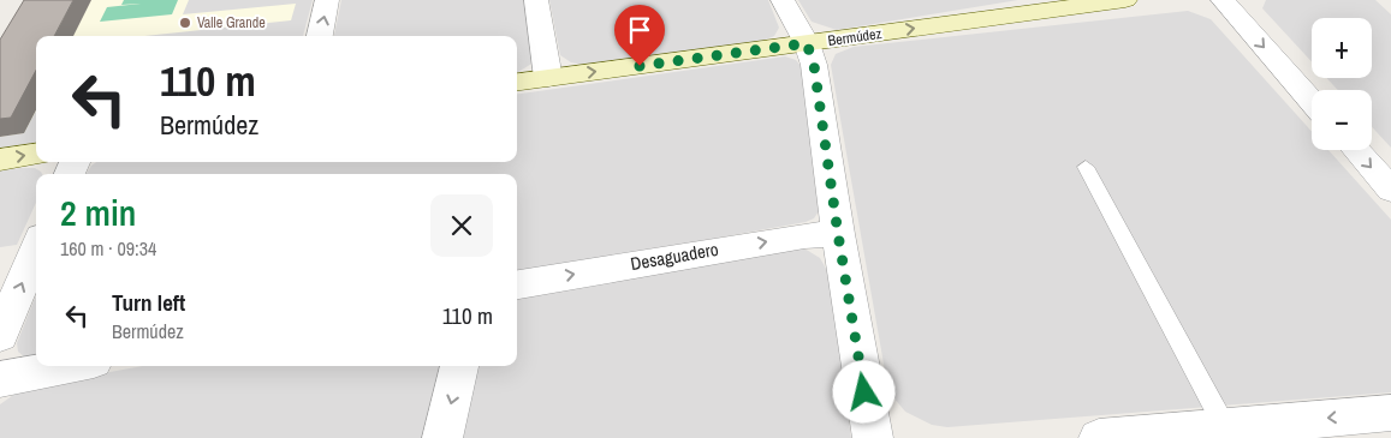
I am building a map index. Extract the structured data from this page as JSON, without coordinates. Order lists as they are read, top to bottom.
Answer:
{
  "streets": {
    "street": ["Bermúdez", "Desaguadero"]
  },
  "one_way": ["Bermúdez", "Desaguadero"],
  "places": ["Valle Grande"],
  "page": {
    "map_buttons": ["+", "−"],
    "turn": ["110 m", "Bermúdez"],
    "heading": ["2 min", "160 m · 09:34"],
    "list": [
      {
        "name": "Turn left",
        "note": "Bermúdez",
        "value": "110 m"
      }
    ]
  }
}
